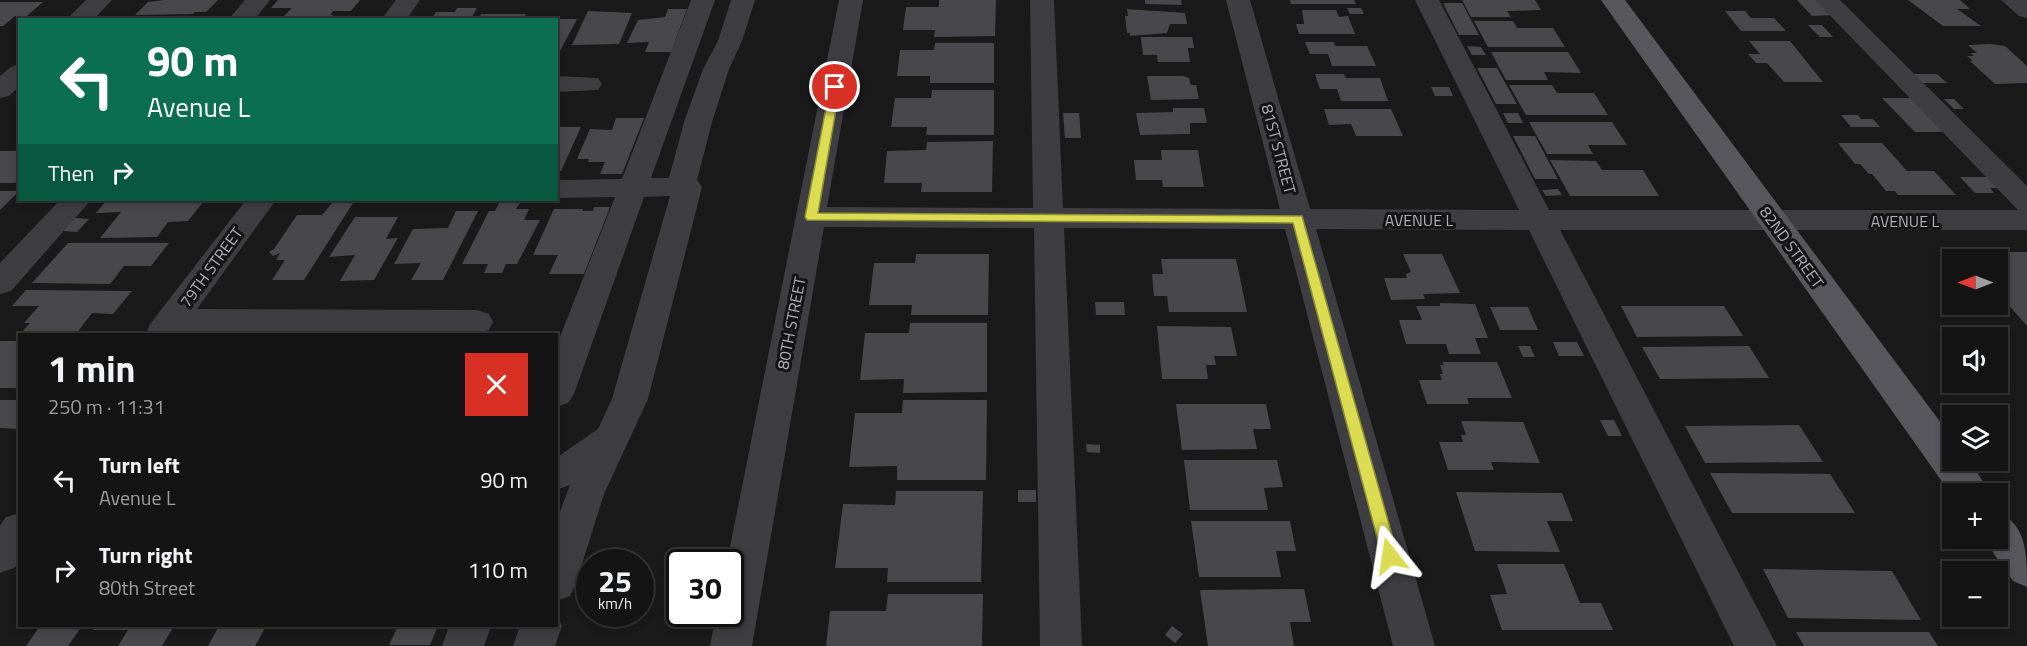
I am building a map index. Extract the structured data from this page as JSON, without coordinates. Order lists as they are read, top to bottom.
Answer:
{
  "streets": {
    "main road": ["82ND STREET"],
    "street": [
      "81ST STREET",
      "AVENUE L",
      "79TH STREET",
      "80TH STREET"
    ]
  },
  "crossings": [
    ["81ST STREET", "AVENUE L"],
    ["AVENUE L", "82ND STREET"],
    ["AVENUE L", "80TH STREET"]
  ],
  "north": "left",
  "page": {
    "turn": ["90 m", "Avenue L"],
    "then": "Then",
    "map_buttons": ["+", "−"],
    "heading": ["1 min", "250 m · 11:31"],
    "list": [
      {
        "name": "Turn left",
        "note": "Avenue L",
        "value": "90 m"
      },
      {
        "name": "Turn right",
        "note": "80th Street",
        "value": "110 m"
      }
    ],
    "speed": "25 km/h",
    "limit": "30"
  }
}
